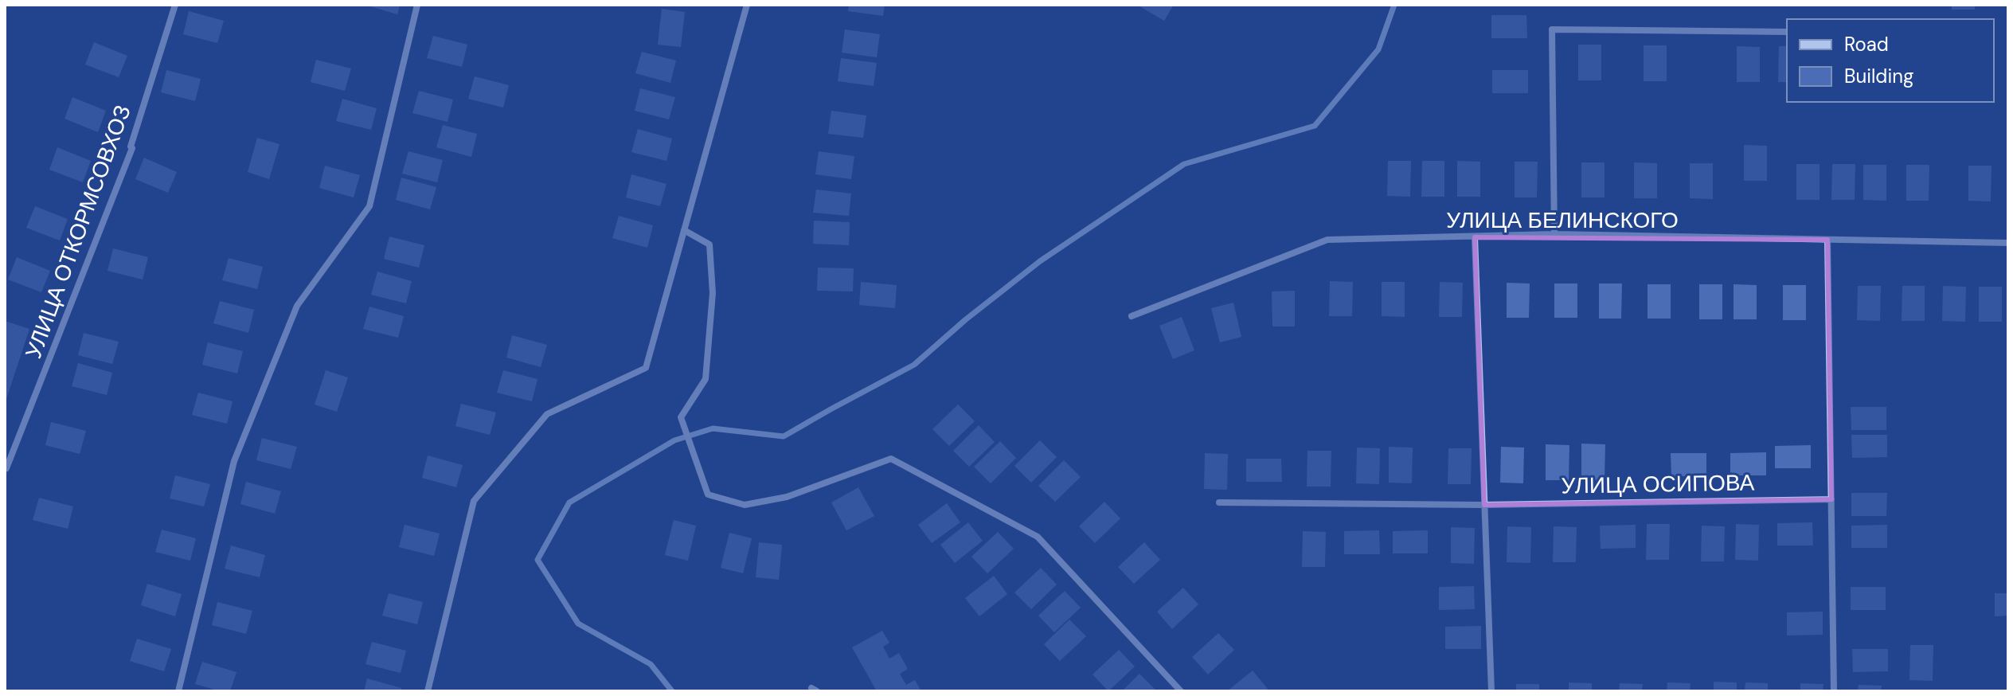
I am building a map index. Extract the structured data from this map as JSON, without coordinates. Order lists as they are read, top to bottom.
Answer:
{
  "streets": {
    "street": ["УЛИЦА БЕЛИНСКОГО", "УЛИЦА ОТКОРМСОВХОЗ", "УЛИЦА ОСИПОВА"]
  },
  "legend": ["Road", "Building"]
}
